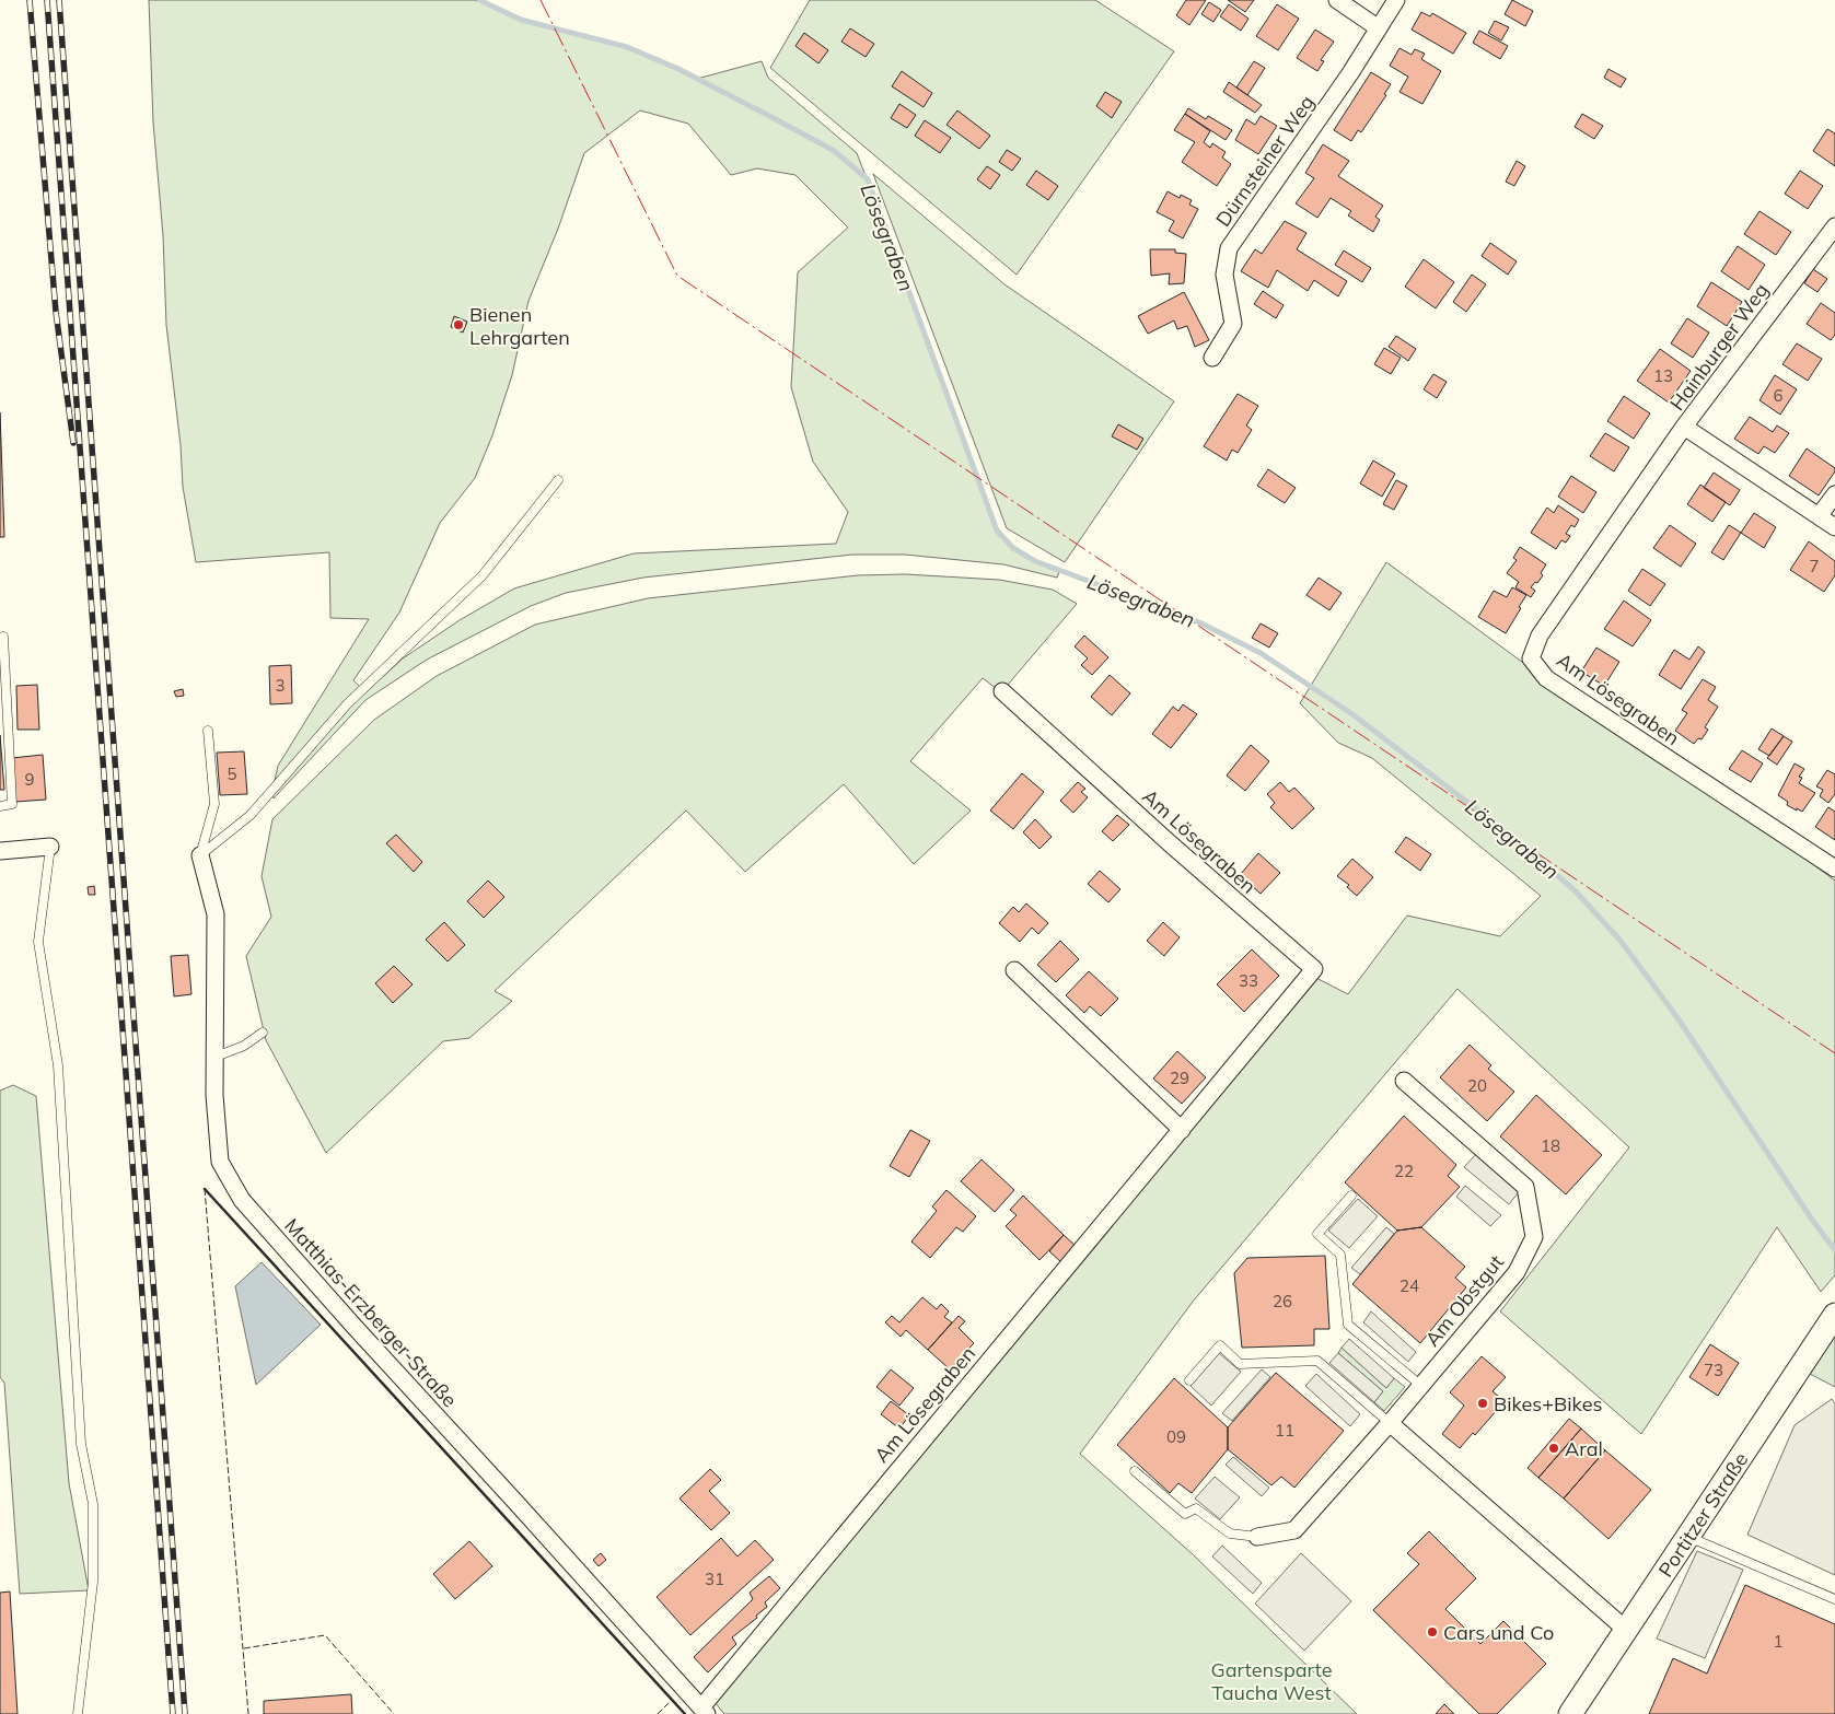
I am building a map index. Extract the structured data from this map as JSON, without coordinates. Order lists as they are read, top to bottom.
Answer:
{
  "streets": {
    "main road": ["Portitzer Straße"],
    "street": [
      "Dürnsteiner Weg",
      "Hainburger Weg",
      "Am Lösegraben",
      "Am Obstgut",
      "Matthias-Erzberger-Straße"
    ]
  },
  "crossings": [
    ["Hainburger Weg", "Am Lösegraben"],
    ["Am Lösegraben", "Matthias-Erzberger-Straße"]
  ],
  "water": ["Lösegraben"],
  "parks": ["Gartensparte Taucha West"],
  "places": [
    "Bienen Lehrgarten",
    "Bikes+Bikes",
    "Aral",
    "Cars und Co"
  ],
  "house_numbers": [
    "13",
    "6",
    "7",
    "3",
    "5",
    "9",
    "33",
    "29",
    "20",
    "18",
    "22",
    "24",
    "26",
    "73",
    "11",
    "09",
    "31",
    "1"
  ]
}
